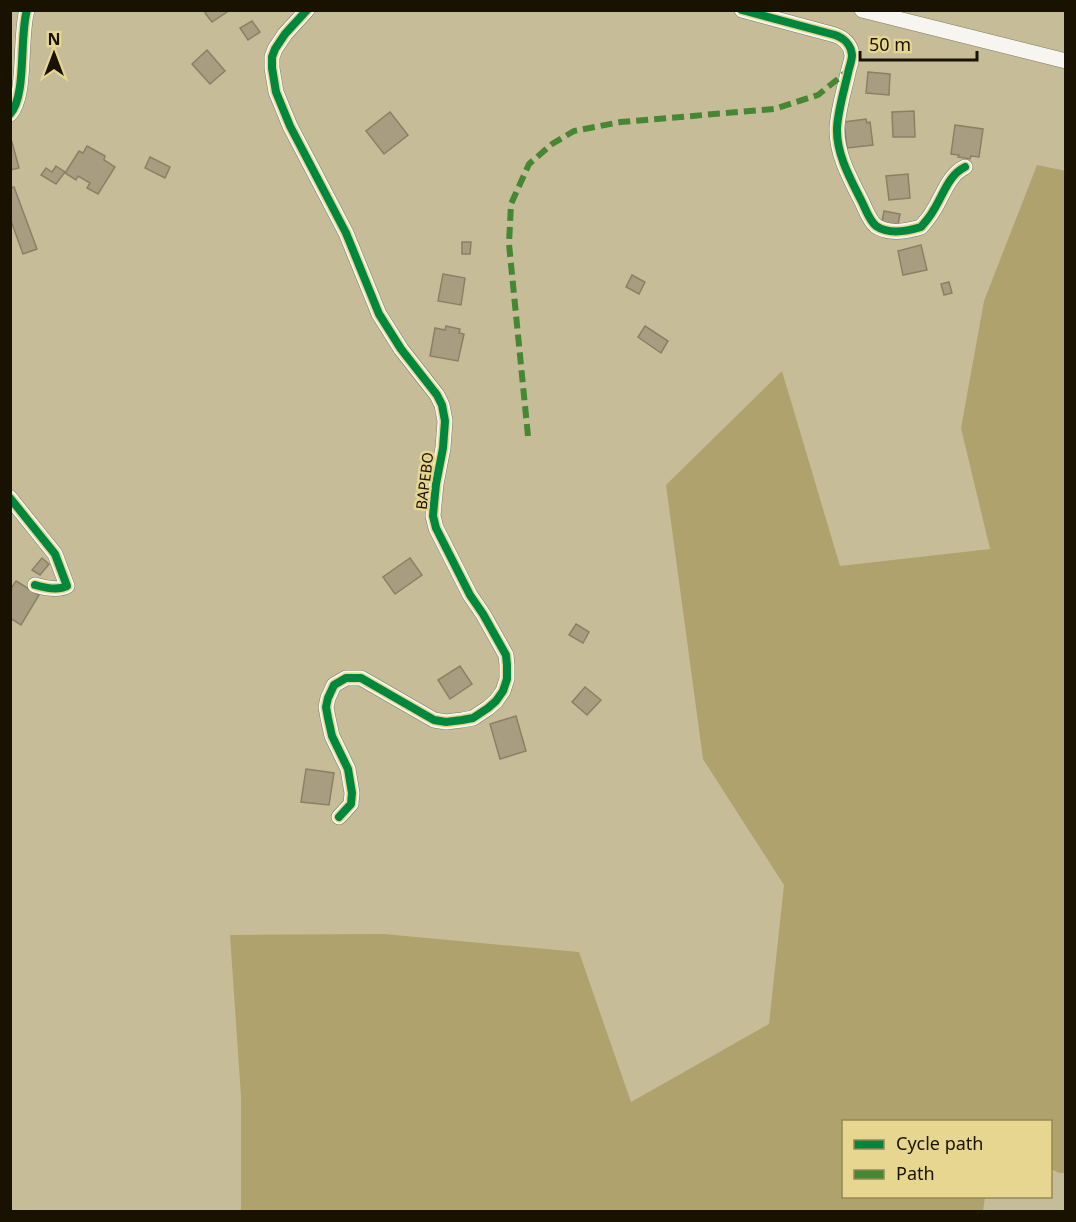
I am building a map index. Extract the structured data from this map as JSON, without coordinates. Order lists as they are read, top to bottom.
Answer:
{
  "streets": {
    "street": ["ВАРЕВО"]
  },
  "legend": ["Cycle path", "Path"],
  "scale_bar": "50 m",
  "north": "top"
}
